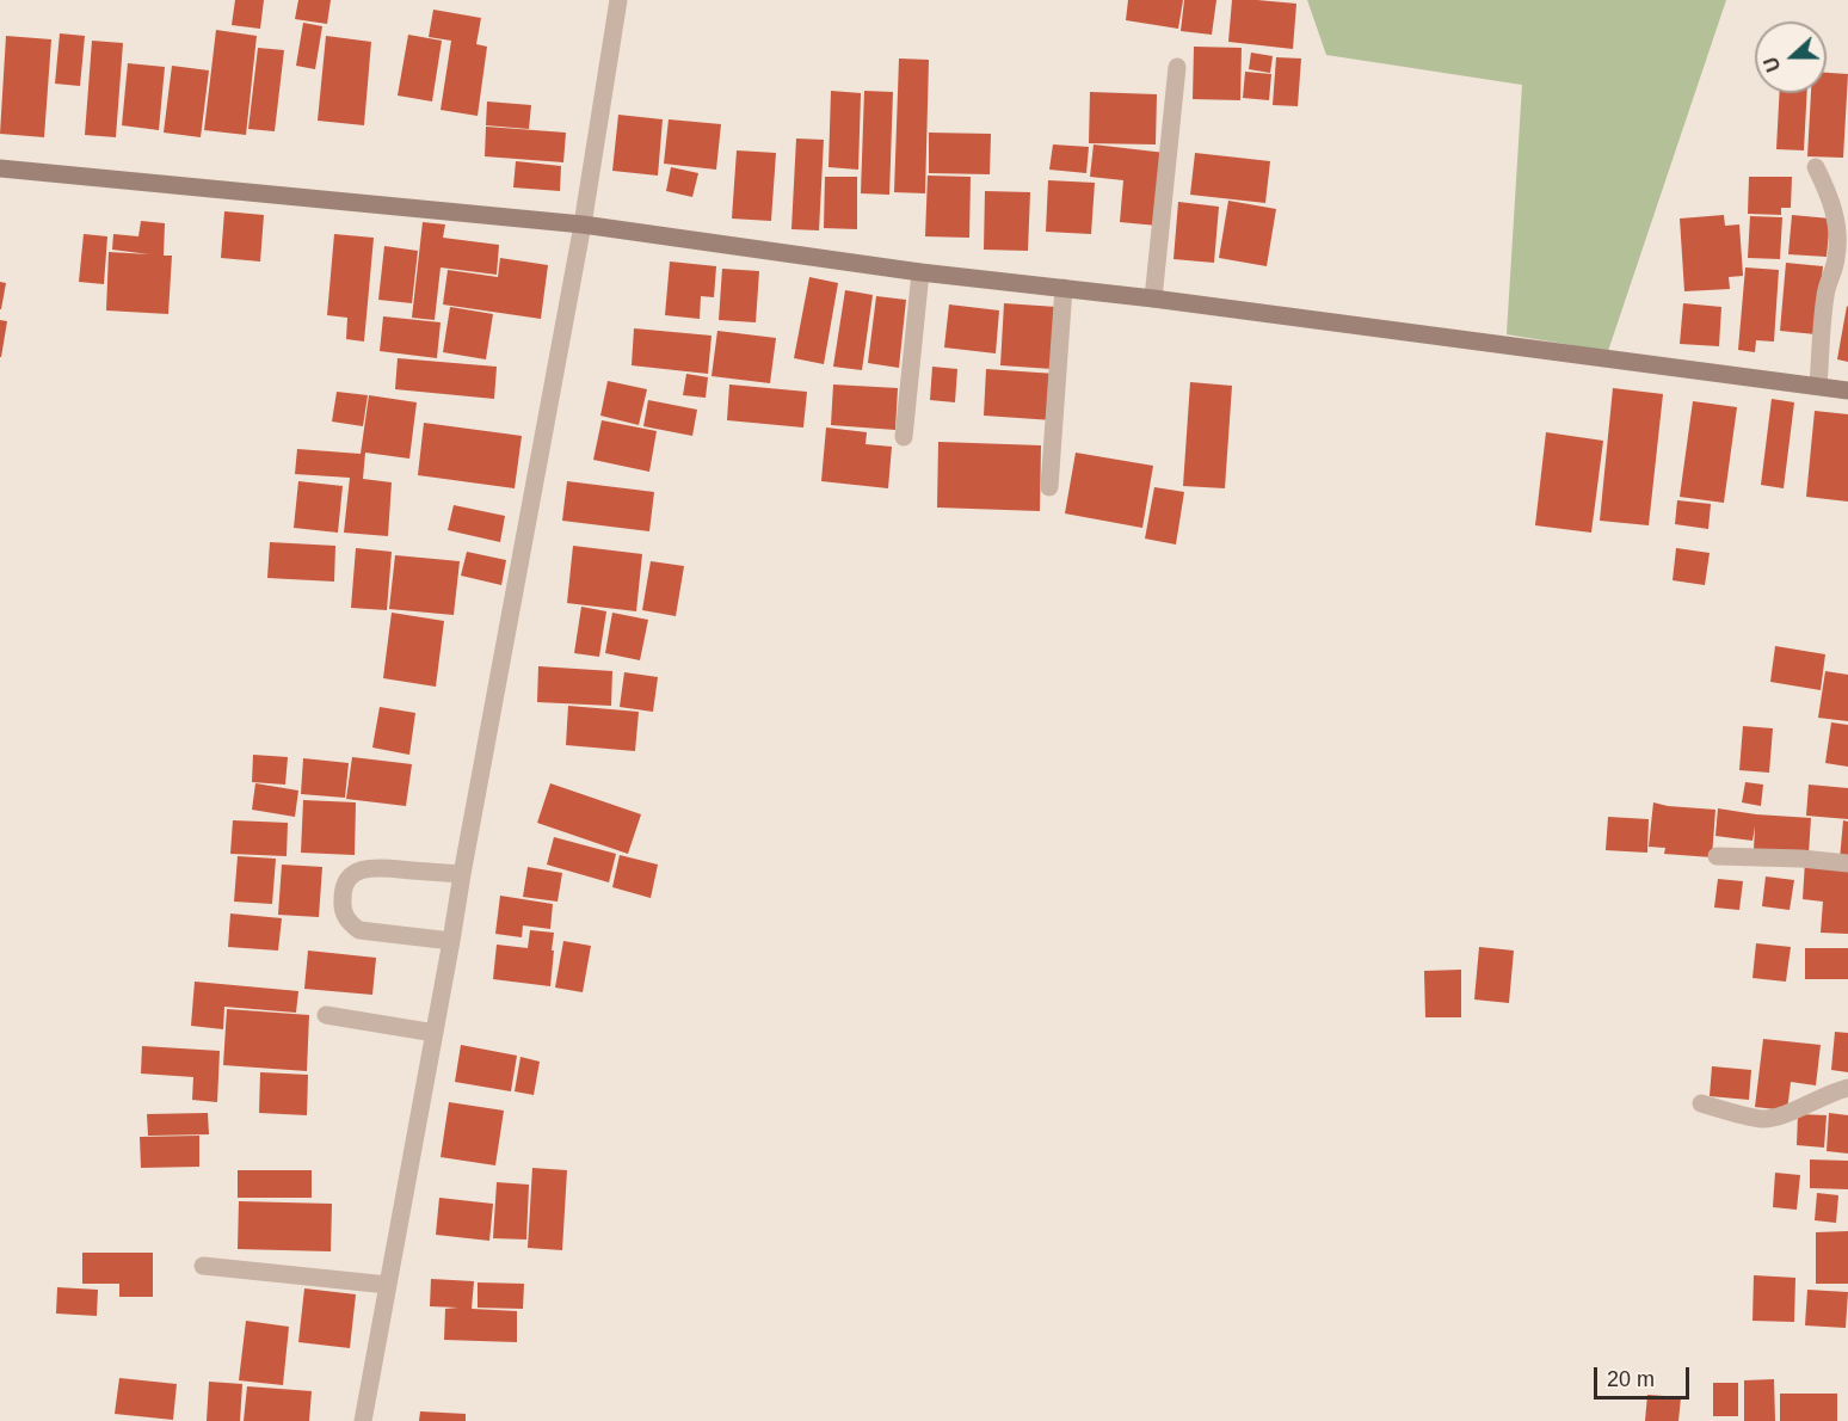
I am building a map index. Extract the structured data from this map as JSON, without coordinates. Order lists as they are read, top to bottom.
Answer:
{
  "scale_bar": "20 m",
  "north": "left"
}
